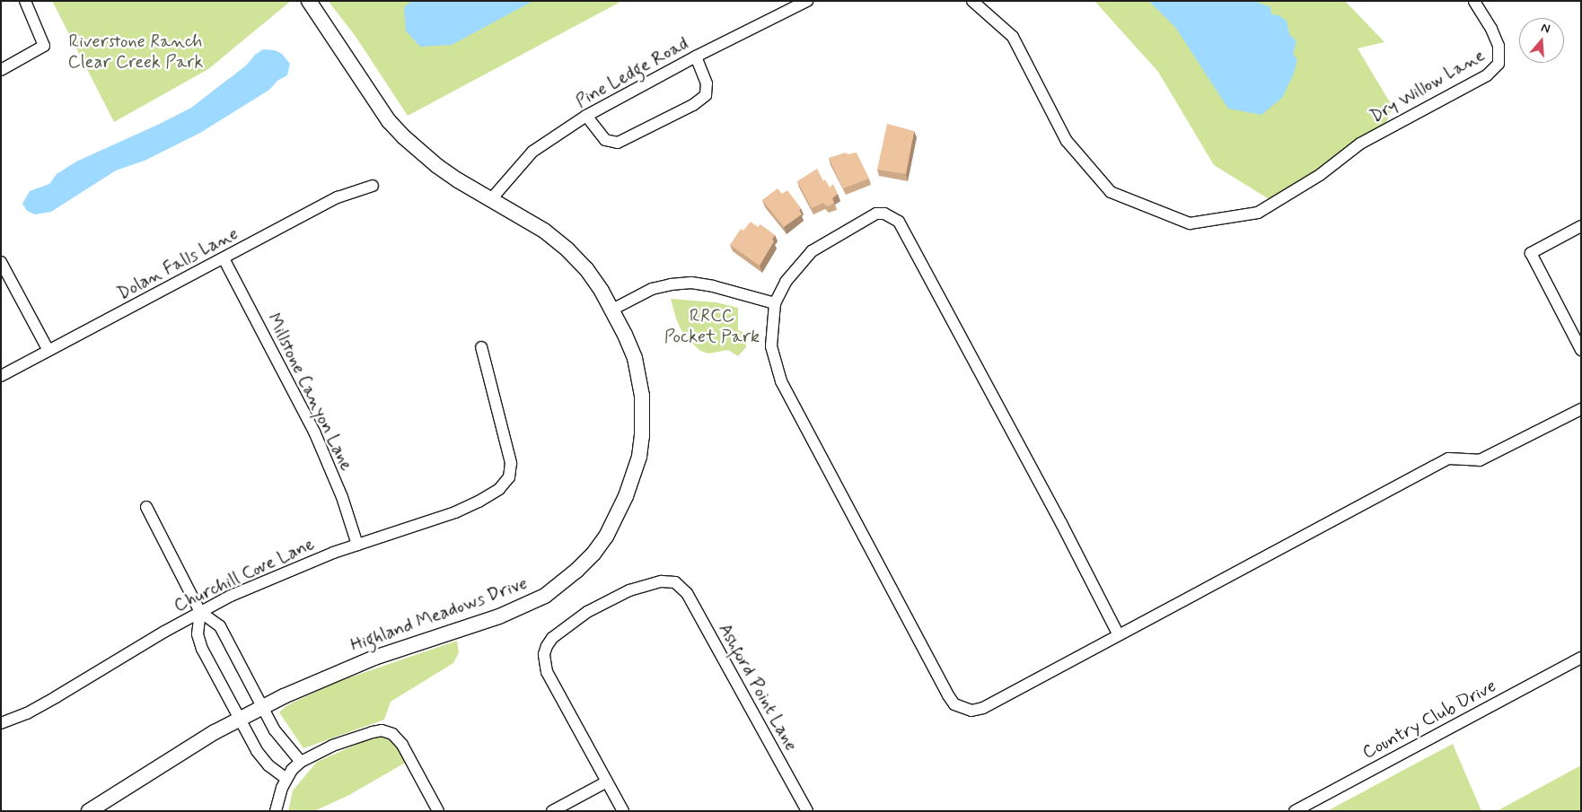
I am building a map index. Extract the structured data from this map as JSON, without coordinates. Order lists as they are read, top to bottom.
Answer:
{
  "streets": {
    "street": [
      "Pine Ledge Road",
      "Dry Willow Lane",
      "Dolan Falls Lane",
      "Millstone Canyon Lane",
      "Churchill Cove Lane",
      "Highland Meadows Drive",
      "Ashford Point Lane",
      "Country Club Drive"
    ]
  },
  "crossings": [
    ["Pine Ledge Road", "Highland Meadows Drive"],
    ["Dolan Falls Lane", "Millstone Canyon Lane"],
    ["Millstone Canyon Lane", "Churchill Cove Lane"]
  ],
  "parks": ["Riverstone Ranch Clear Creek Park", "RRCC Pocket Park"],
  "north": "top"
}
